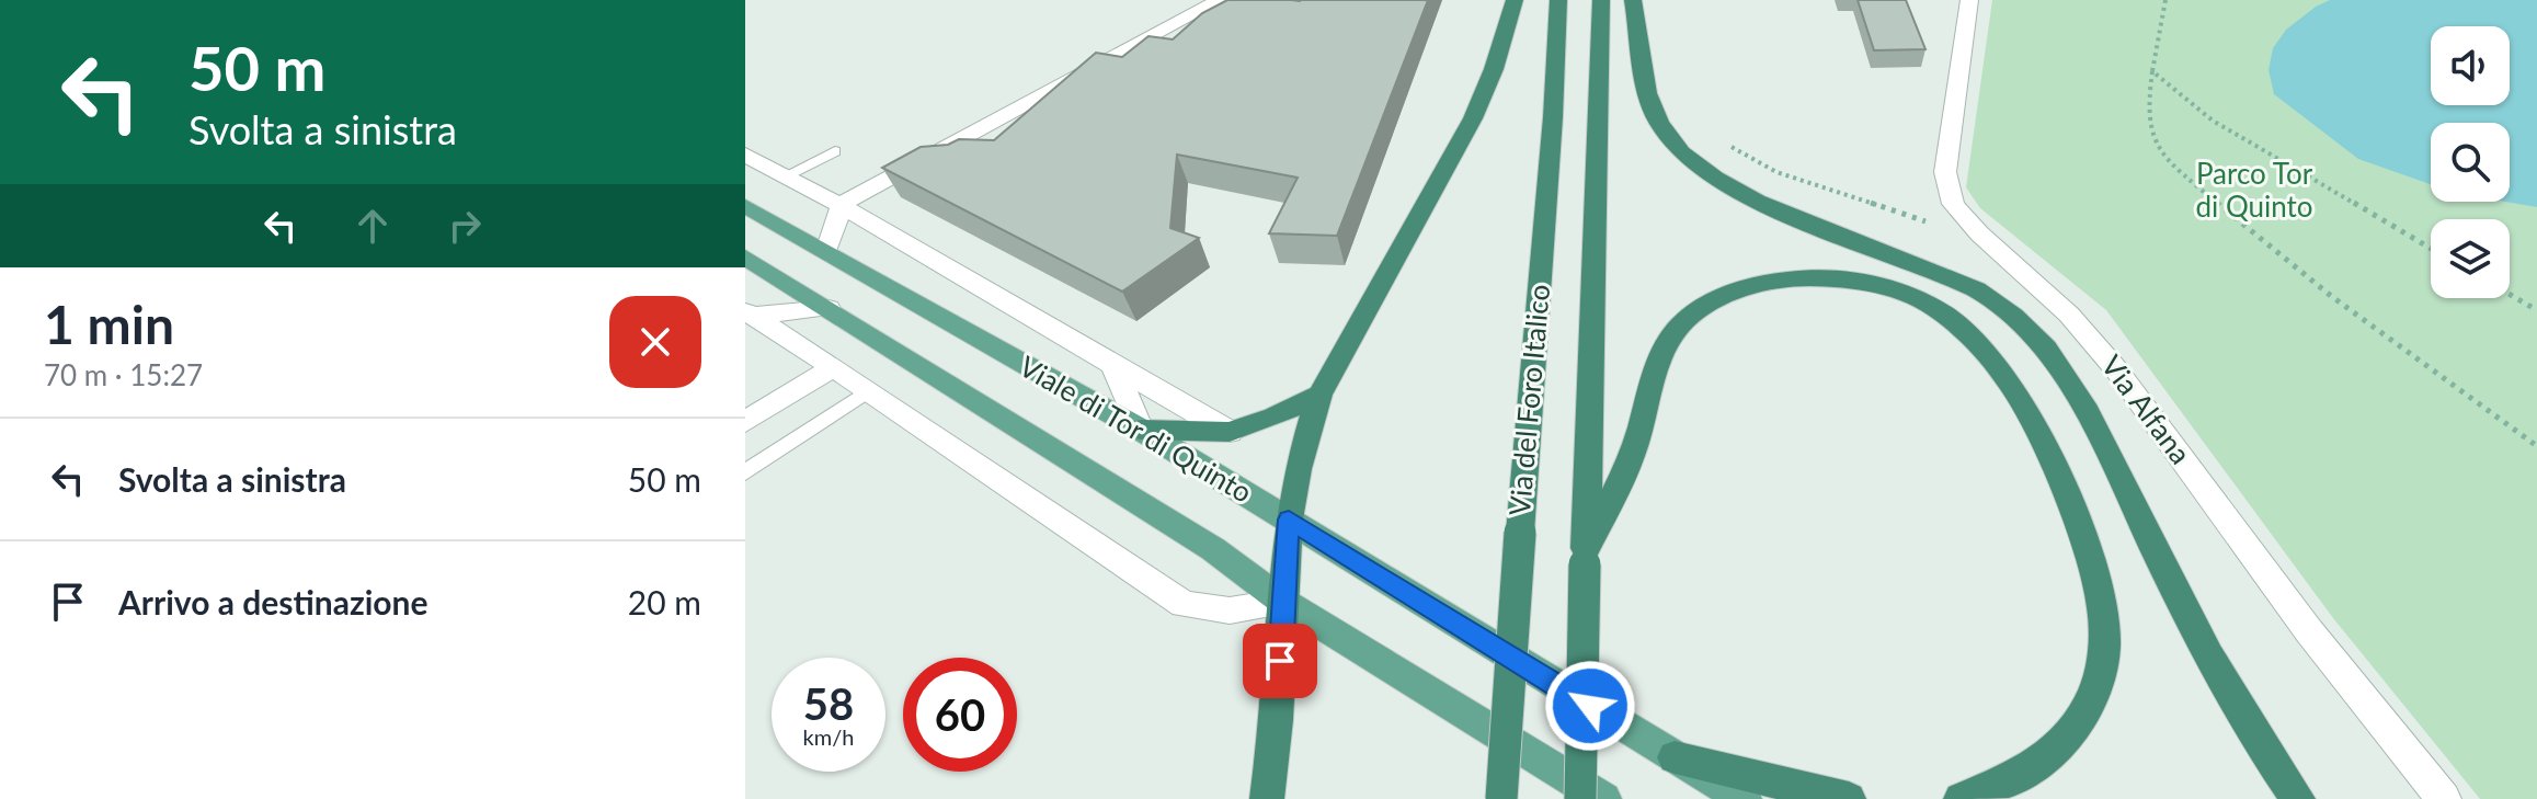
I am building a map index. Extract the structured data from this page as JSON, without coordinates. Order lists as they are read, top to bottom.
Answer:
{
  "streets": {
    "highway": ["Via del Foro Italico"],
    "main road": ["Viale di Tor di Quinto"],
    "street": ["Via Alfana"]
  },
  "parks": ["Parco Tor di Quinto"],
  "page": {
    "turn": ["50 m", "Svolta a sinistra"],
    "heading": ["1 min", "70 m · 15:27"],
    "list": [
      {
        "name": "Svolta a sinistra",
        "value": "50 m"
      },
      {
        "name": "Arrivo a destinazione",
        "value": "20 m"
      }
    ],
    "speed": "58 km/h",
    "limit": "60"
  }
}
